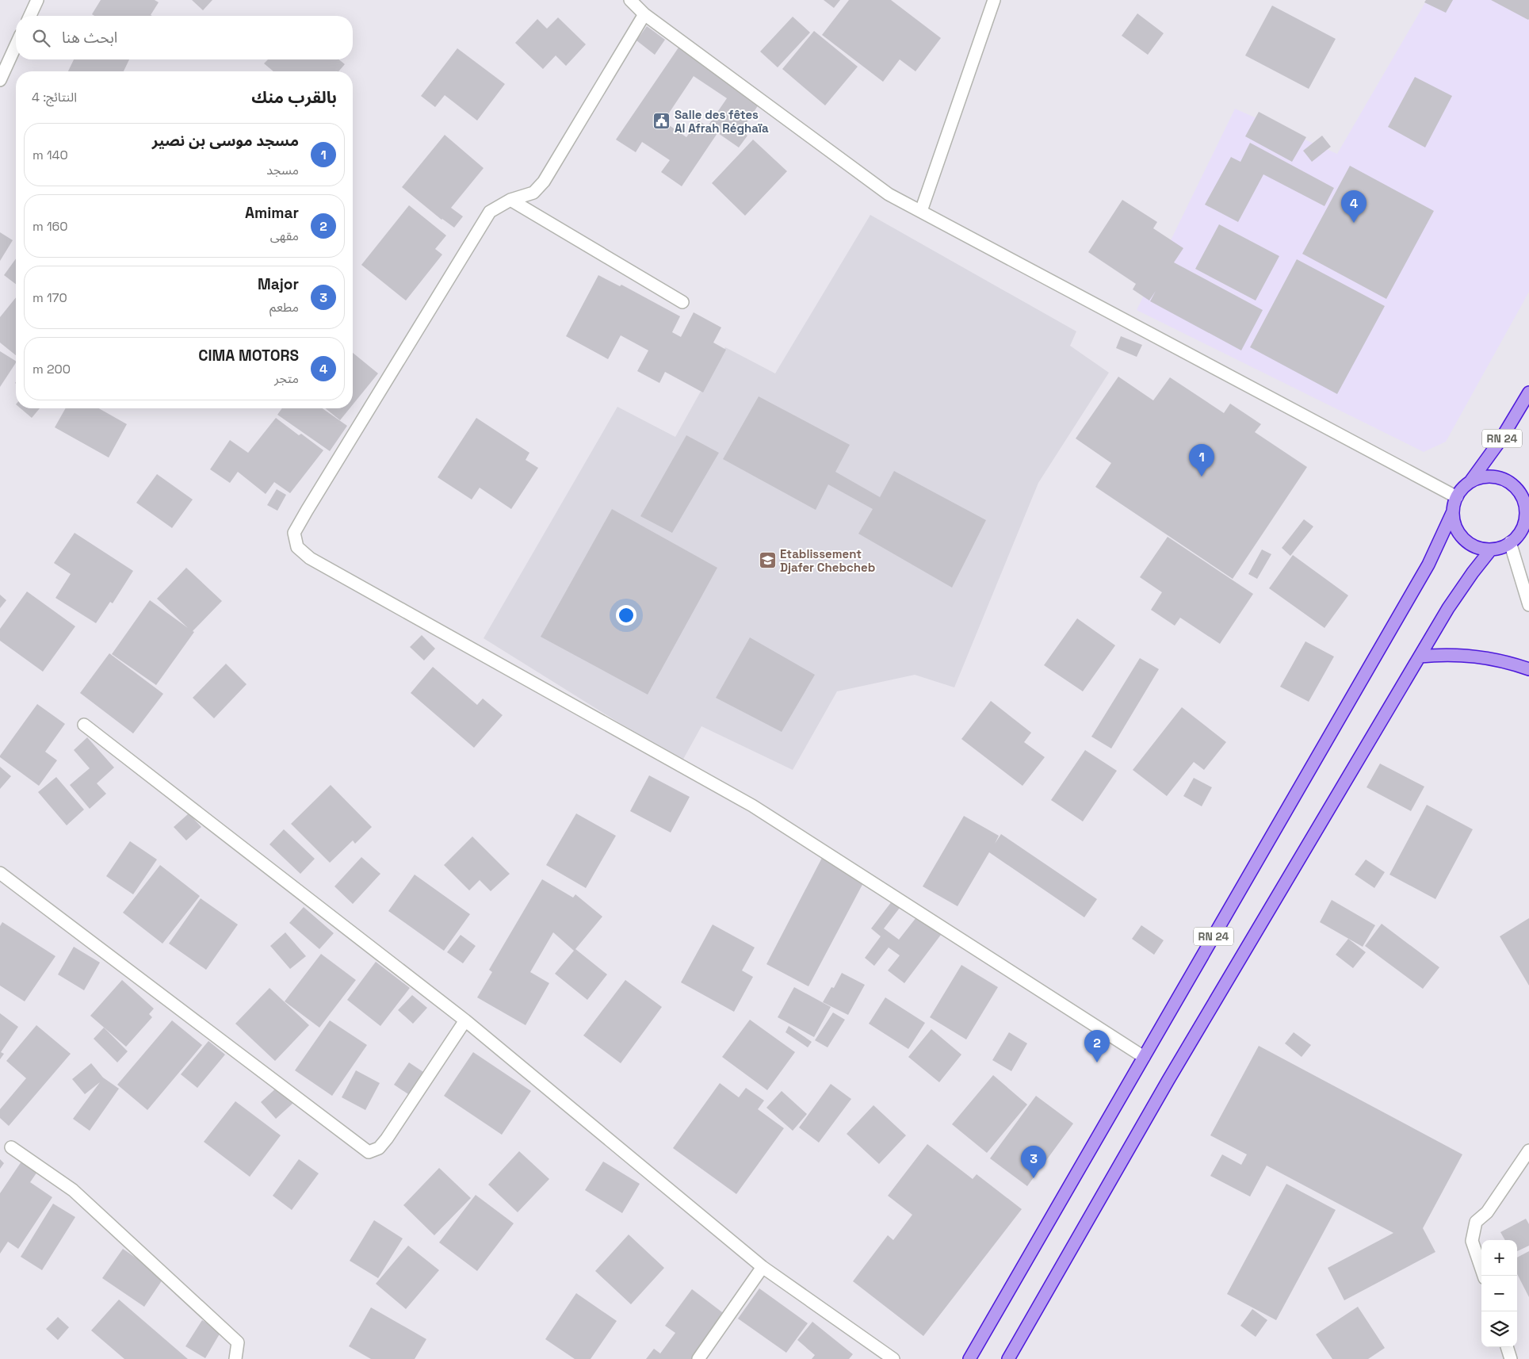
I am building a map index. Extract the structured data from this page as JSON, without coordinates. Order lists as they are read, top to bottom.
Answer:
{
  "streets": {
    "highway": ["RN 24"]
  },
  "places": {
    "public building": ["Salle des fêtes Al Afrah Réghaïa"],
    "school or university": ["Etablissement Djafer Chebcheb"]
  },
  "page": {
    "search": "ابحث هنا",
    "heading": ["بالقرب منك", "النتائج: 4"],
    "list": [
      {
        "mark": "1",
        "name": "مسجد موسى بن نصير",
        "note": "مسجد",
        "value": "140 m"
      },
      {
        "mark": "2",
        "name": "Amimar",
        "note": "مقهى",
        "value": "160 m"
      },
      {
        "mark": "3",
        "name": "Major",
        "note": "مطعم",
        "value": "170 m"
      },
      {
        "mark": "4",
        "name": "CIMA MOTORS",
        "note": "متجر",
        "value": "200 m"
      }
    ],
    "pins": [
      "4",
      "1",
      "2",
      "3"
    ],
    "map_buttons": ["+", "−"]
  }
}
